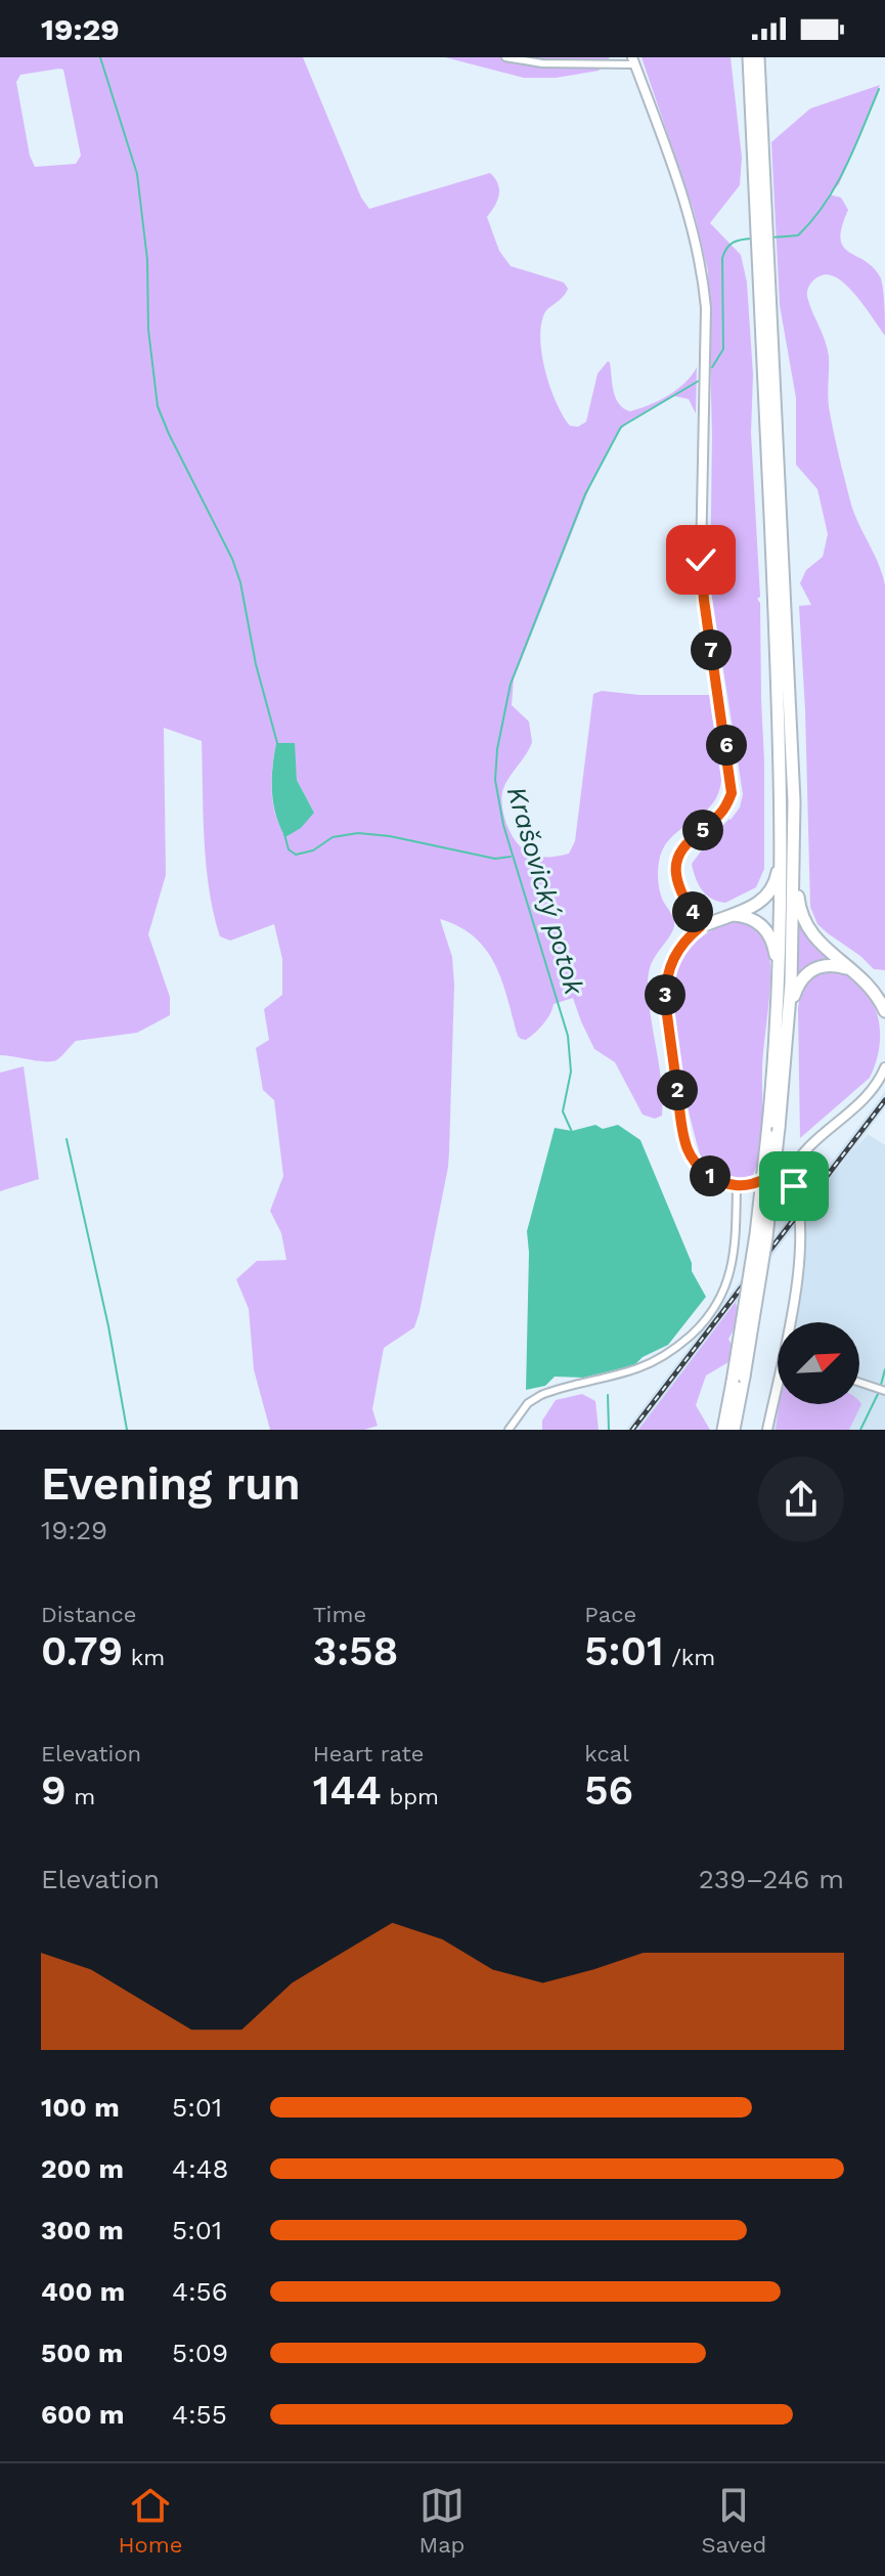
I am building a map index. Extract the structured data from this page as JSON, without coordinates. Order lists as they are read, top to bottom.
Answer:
{
  "water": ["Krašovický potok"],
  "north": "top right",
  "page": {
    "status": "19:29",
    "pins": [
      "7",
      "6",
      "5",
      "4",
      "3",
      "2",
      "1"
    ],
    "heading": ["Evening run", "19:29"],
    "stats": [
      ["Distance", "0.79 km"],
      ["Time", "3:58"],
      ["Pace", "5:01 /km"],
      ["Elevation", "9 m"],
      ["Heart rate", "144 bpm"],
      ["kcal", "56"]
    ],
    "chart": ["Elevation", "239–246 m"],
    "list": [
      {
        "name": "100 m",
        "note": "5:01"
      },
      {
        "name": "200 m",
        "note": "4:48"
      },
      {
        "name": "300 m",
        "note": "5:01"
      },
      {
        "name": "400 m",
        "note": "4:56"
      },
      {
        "name": "500 m",
        "note": "5:09"
      },
      {
        "name": "600 m",
        "note": "4:55"
      }
    ],
    "tabs": ["Home", "Map", "Saved"]
  }
}
